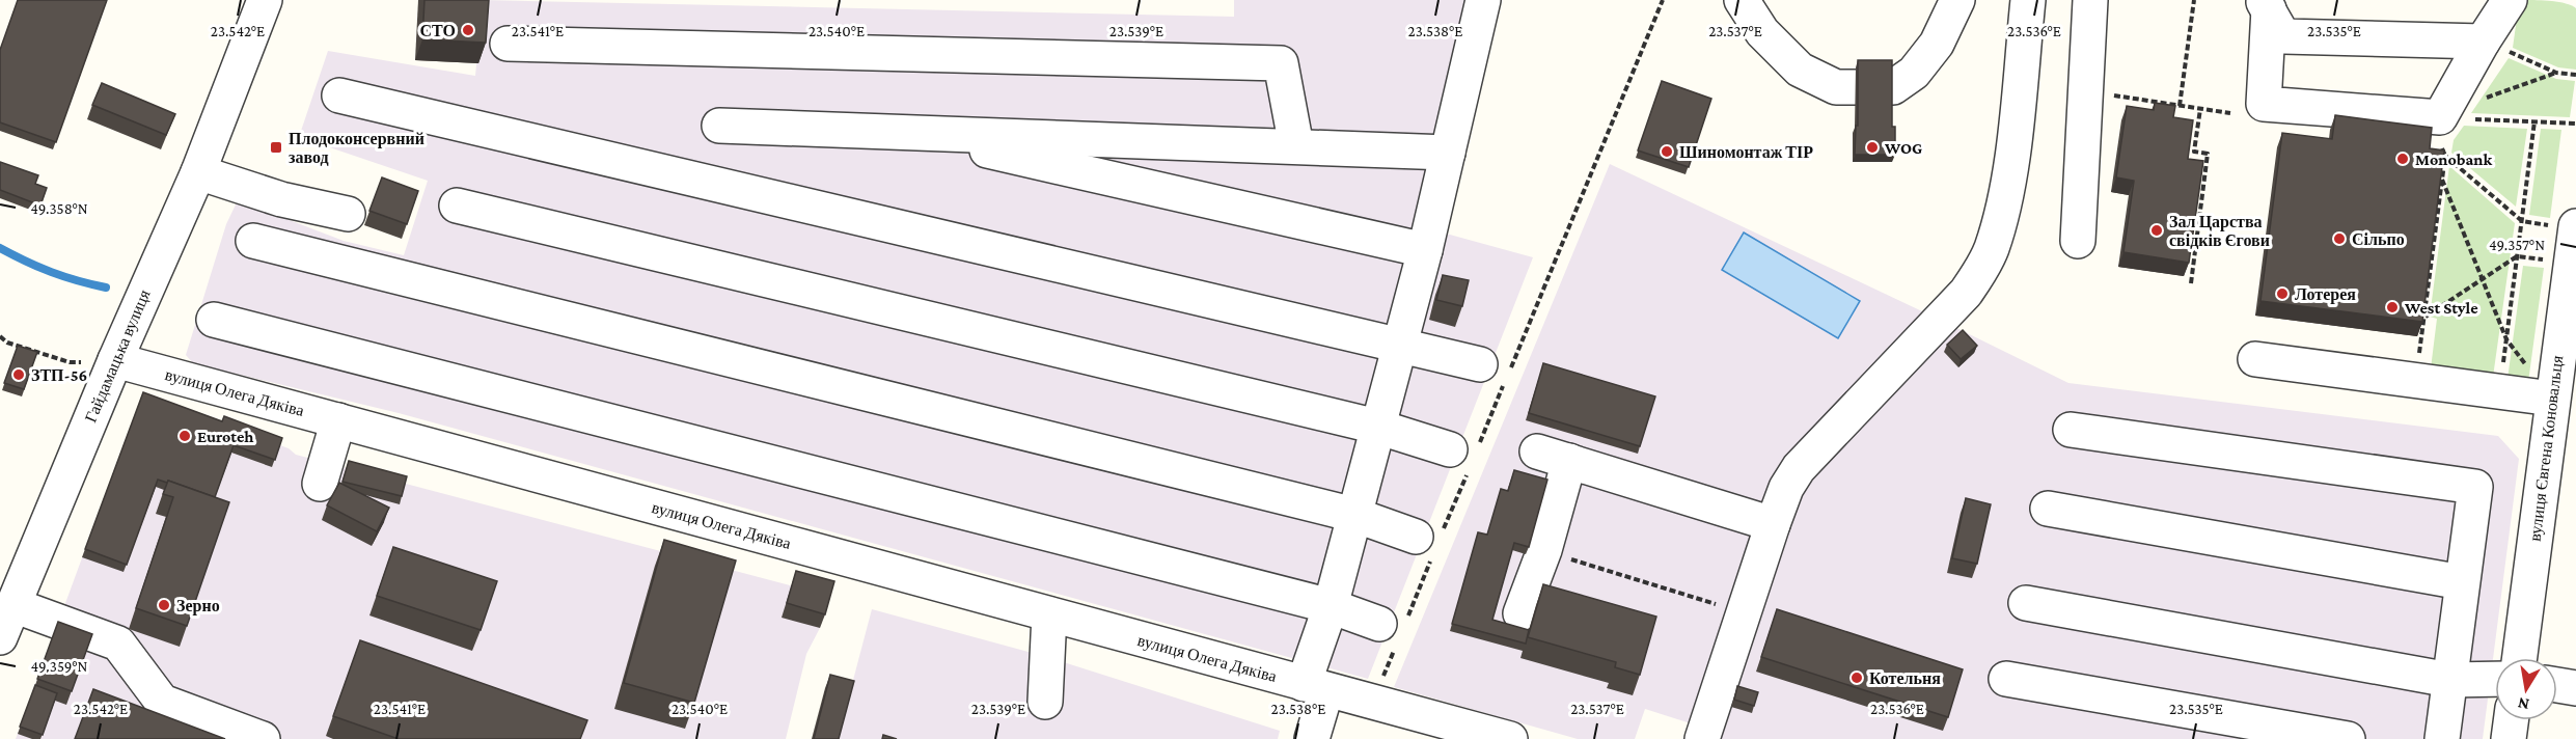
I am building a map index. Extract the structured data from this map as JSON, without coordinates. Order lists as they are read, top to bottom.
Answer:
{
  "streets": {
    "street": ["Гайдамацька вулиця", "вулиця Олега Дяківа", "вулиця Євгена Коновальця"]
  },
  "crossings": [
    ["Гайдамацька вулиця", "вулиця Олега Дяківа"]
  ],
  "places": {
    "other": [
      "СТО",
      "WOG",
      "Шиномонтаж ТІР",
      "Monobank",
      "Зал Царства свідків Єгови",
      "Сільпо",
      "Лотерея",
      "West Style",
      "ЗТП-56",
      "Euroteh",
      "Зерно",
      "Котельня"
    ],
    "transit": ["Плодоконсервний завод"]
  },
  "north": "bottom",
  "coordinates": [
    "23.542°E",
    "23.541°E",
    "23.540°E",
    "23.539°E",
    "23.538°E",
    "23.537°E",
    "23.536°E",
    "23.535°E",
    "49.358°N",
    "49.357°N",
    "49.359°N"
  ]
}
